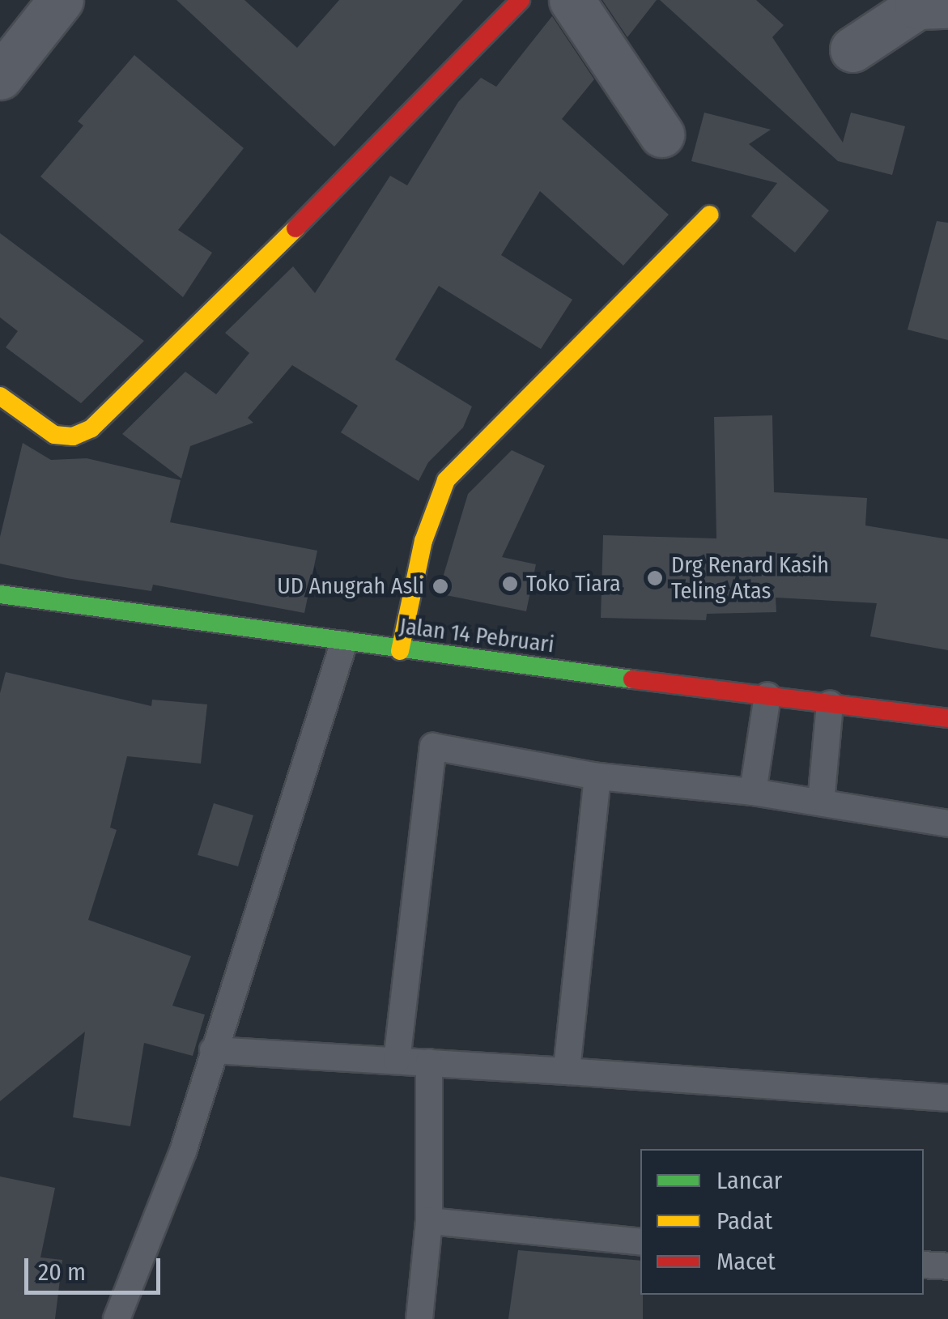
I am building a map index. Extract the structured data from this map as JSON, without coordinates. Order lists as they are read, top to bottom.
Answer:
{
  "streets": {
    "street": ["Jalan 14 Pebruari"]
  },
  "places": ["Drg Renard Kasih Teling Atas", "Toko Tiara", "UD Anugrah Asli"],
  "legend": ["Lancar", "Padat", "Macet"],
  "scale_bar": "20 m"
}
